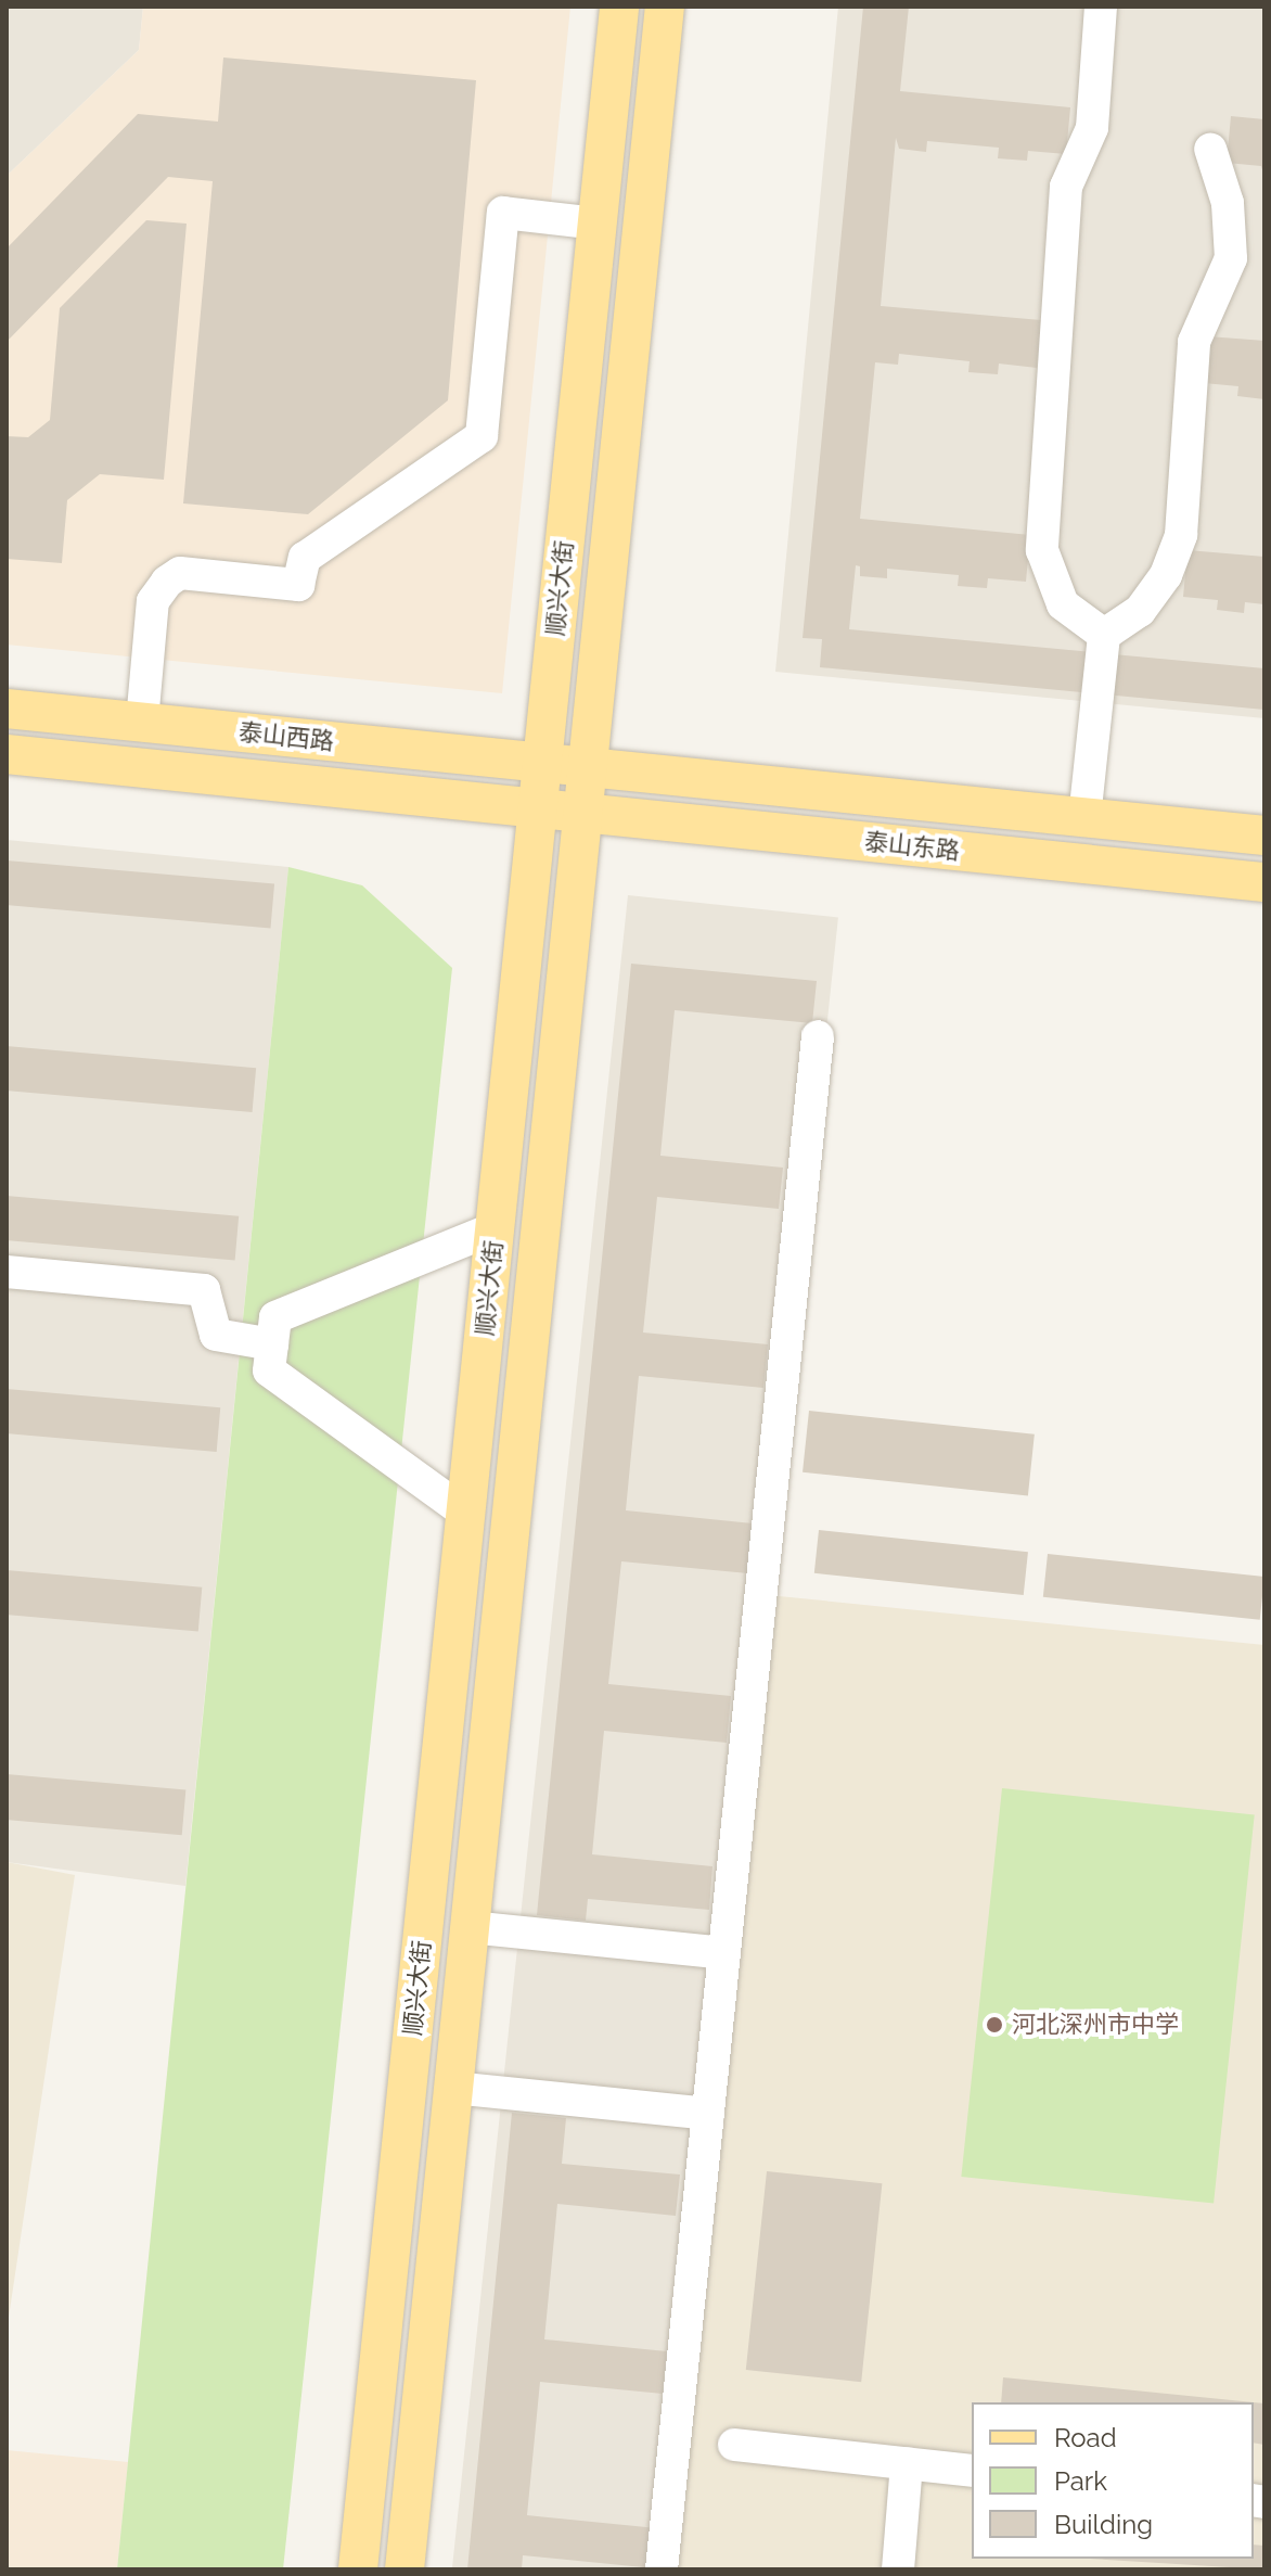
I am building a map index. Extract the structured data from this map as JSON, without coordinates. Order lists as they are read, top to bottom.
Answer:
{
  "streets": {
    "main road": ["顺兴大街", "泰山西路", "泰山东路"]
  },
  "crossings": [
    ["顺兴大街", "泰山西路"],
    ["顺兴大街", "泰山东路"],
    ["泰山西路", "泰山东路"]
  ],
  "places": ["河北深州市中学"],
  "legend": ["Road", "Park", "Building"]
}
